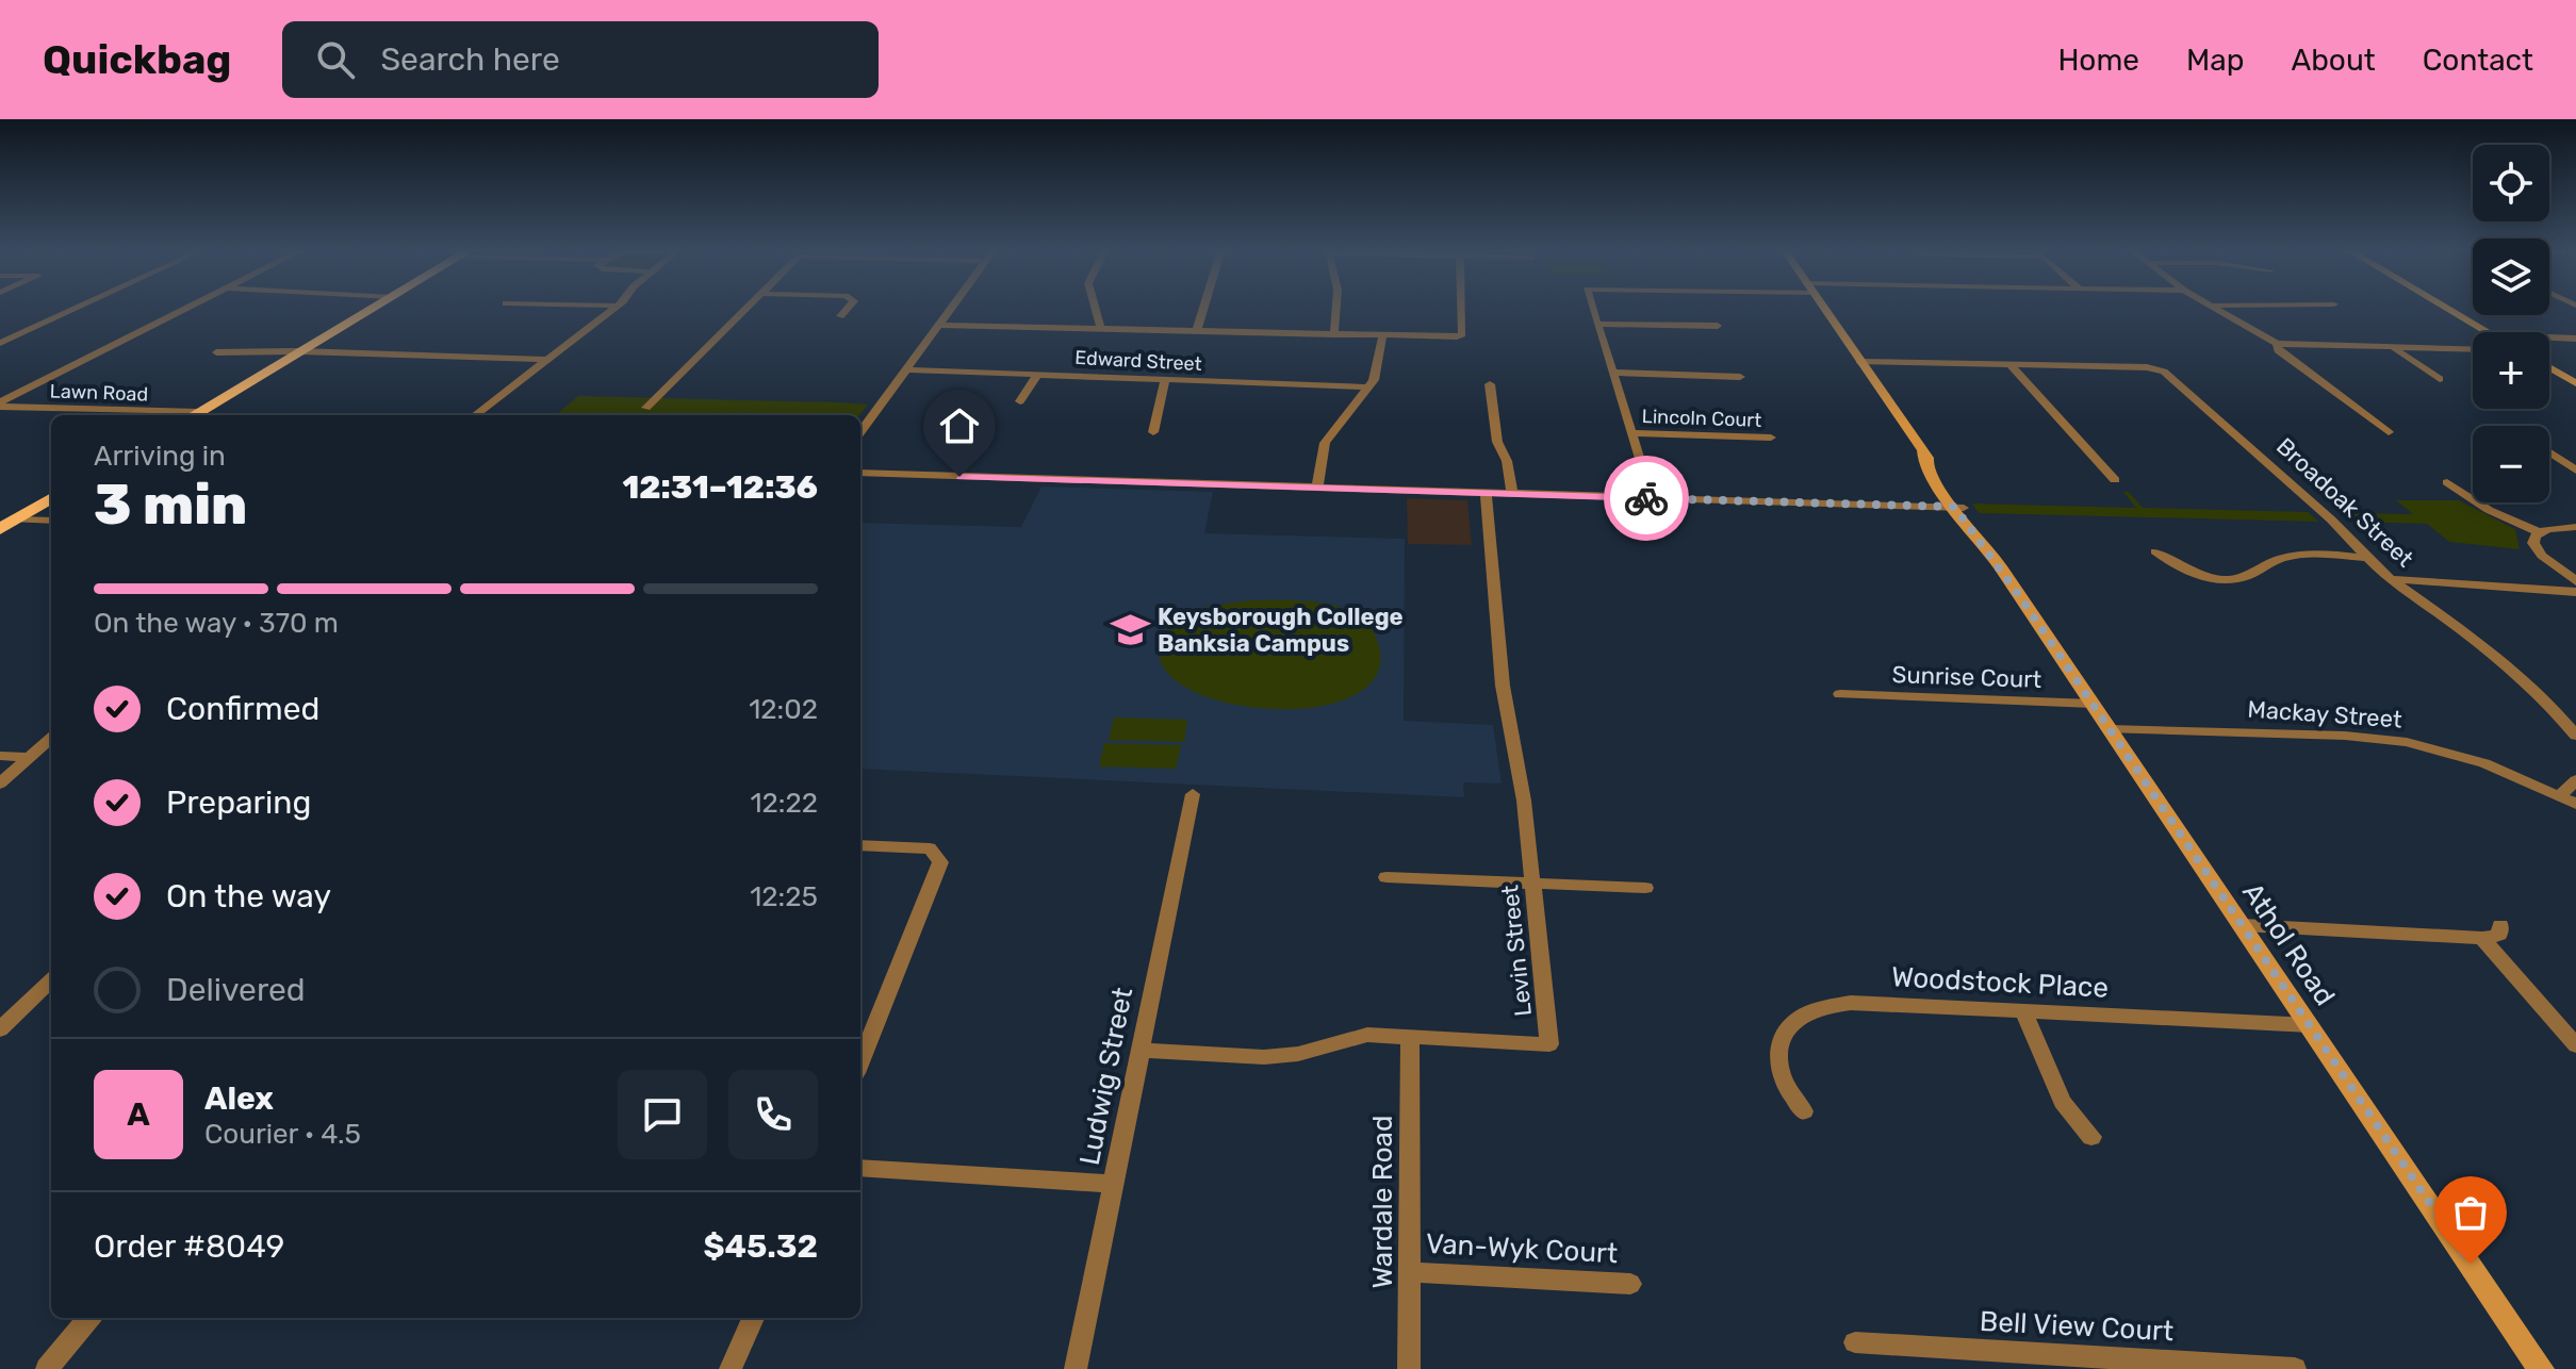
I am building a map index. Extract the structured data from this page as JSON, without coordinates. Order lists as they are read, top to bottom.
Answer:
{
  "streets": {
    "main road": ["Athol Road"],
    "street": [
      "Edward Street",
      "Lawn Road",
      "Lincoln Court",
      "Broadoak Street",
      "Sunrise Court",
      "Mackay Street",
      "Levin Street",
      "Woodstock Place",
      "Ludwig Street",
      "Wardale Road",
      "Van-Wyk Court",
      "Bell View Court"
    ]
  },
  "crossings": [
    ["Sunrise Court", "Athol Road"],
    ["Mackay Street", "Athol Road"],
    ["Athol Road", "Woodstock Place"],
    ["Levin Street", "Ludwig Street"],
    ["Levin Street", "Wardale Road"],
    ["Wardale Road", "Van-Wyk Court"]
  ],
  "places": {
    "school or university": ["Keysborough College Banksia Campus"]
  },
  "page": {
    "header": "Quickbag",
    "search": "Search here",
    "nav": [
      "Home",
      "Map",
      "About",
      "Contact"
    ],
    "map_buttons": ["+", "−"],
    "heading": ["3 min", "Arriving in", "12:31–12:36"],
    "panel": [
      "Alex",
      "Courier · 4.5",
      "Order #8049",
      "$45.32"
    ],
    "bar": "On the way · 370 m",
    "list": [
      ["Confirmed", "12:02"],
      ["Preparing", "12:22"],
      ["On the way", "12:25"],
      "Delivered"
    ],
    "round": "A"
  }
}
